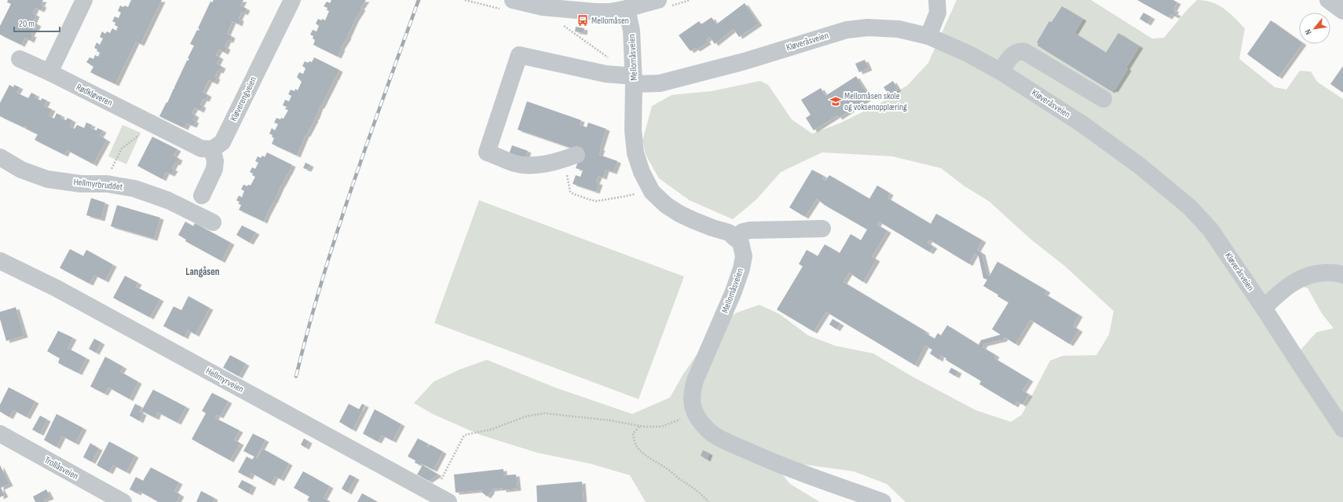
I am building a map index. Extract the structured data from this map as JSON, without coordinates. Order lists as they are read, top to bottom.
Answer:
{
  "streets": {
    "street": [
      "Kløveråsveien",
      "Mellomåsveien",
      "Rødkløveren",
      "Kløverengveien",
      "Hellmyrbruddet",
      "Hellmyrveien",
      "Trollåsveien"
    ]
  },
  "crossings": [
    ["Kløveråsveien", "Mellomåsveien"],
    ["Rødkløveren", "Kløverengveien"]
  ],
  "districts": ["Langåsen"],
  "places": {
    "bus stop": ["Mellomåsen"],
    "school or university": ["Mellomåsen skole og voksenopplæring"]
  },
  "scale_bar": "20 m",
  "north": "bottom left"
}
